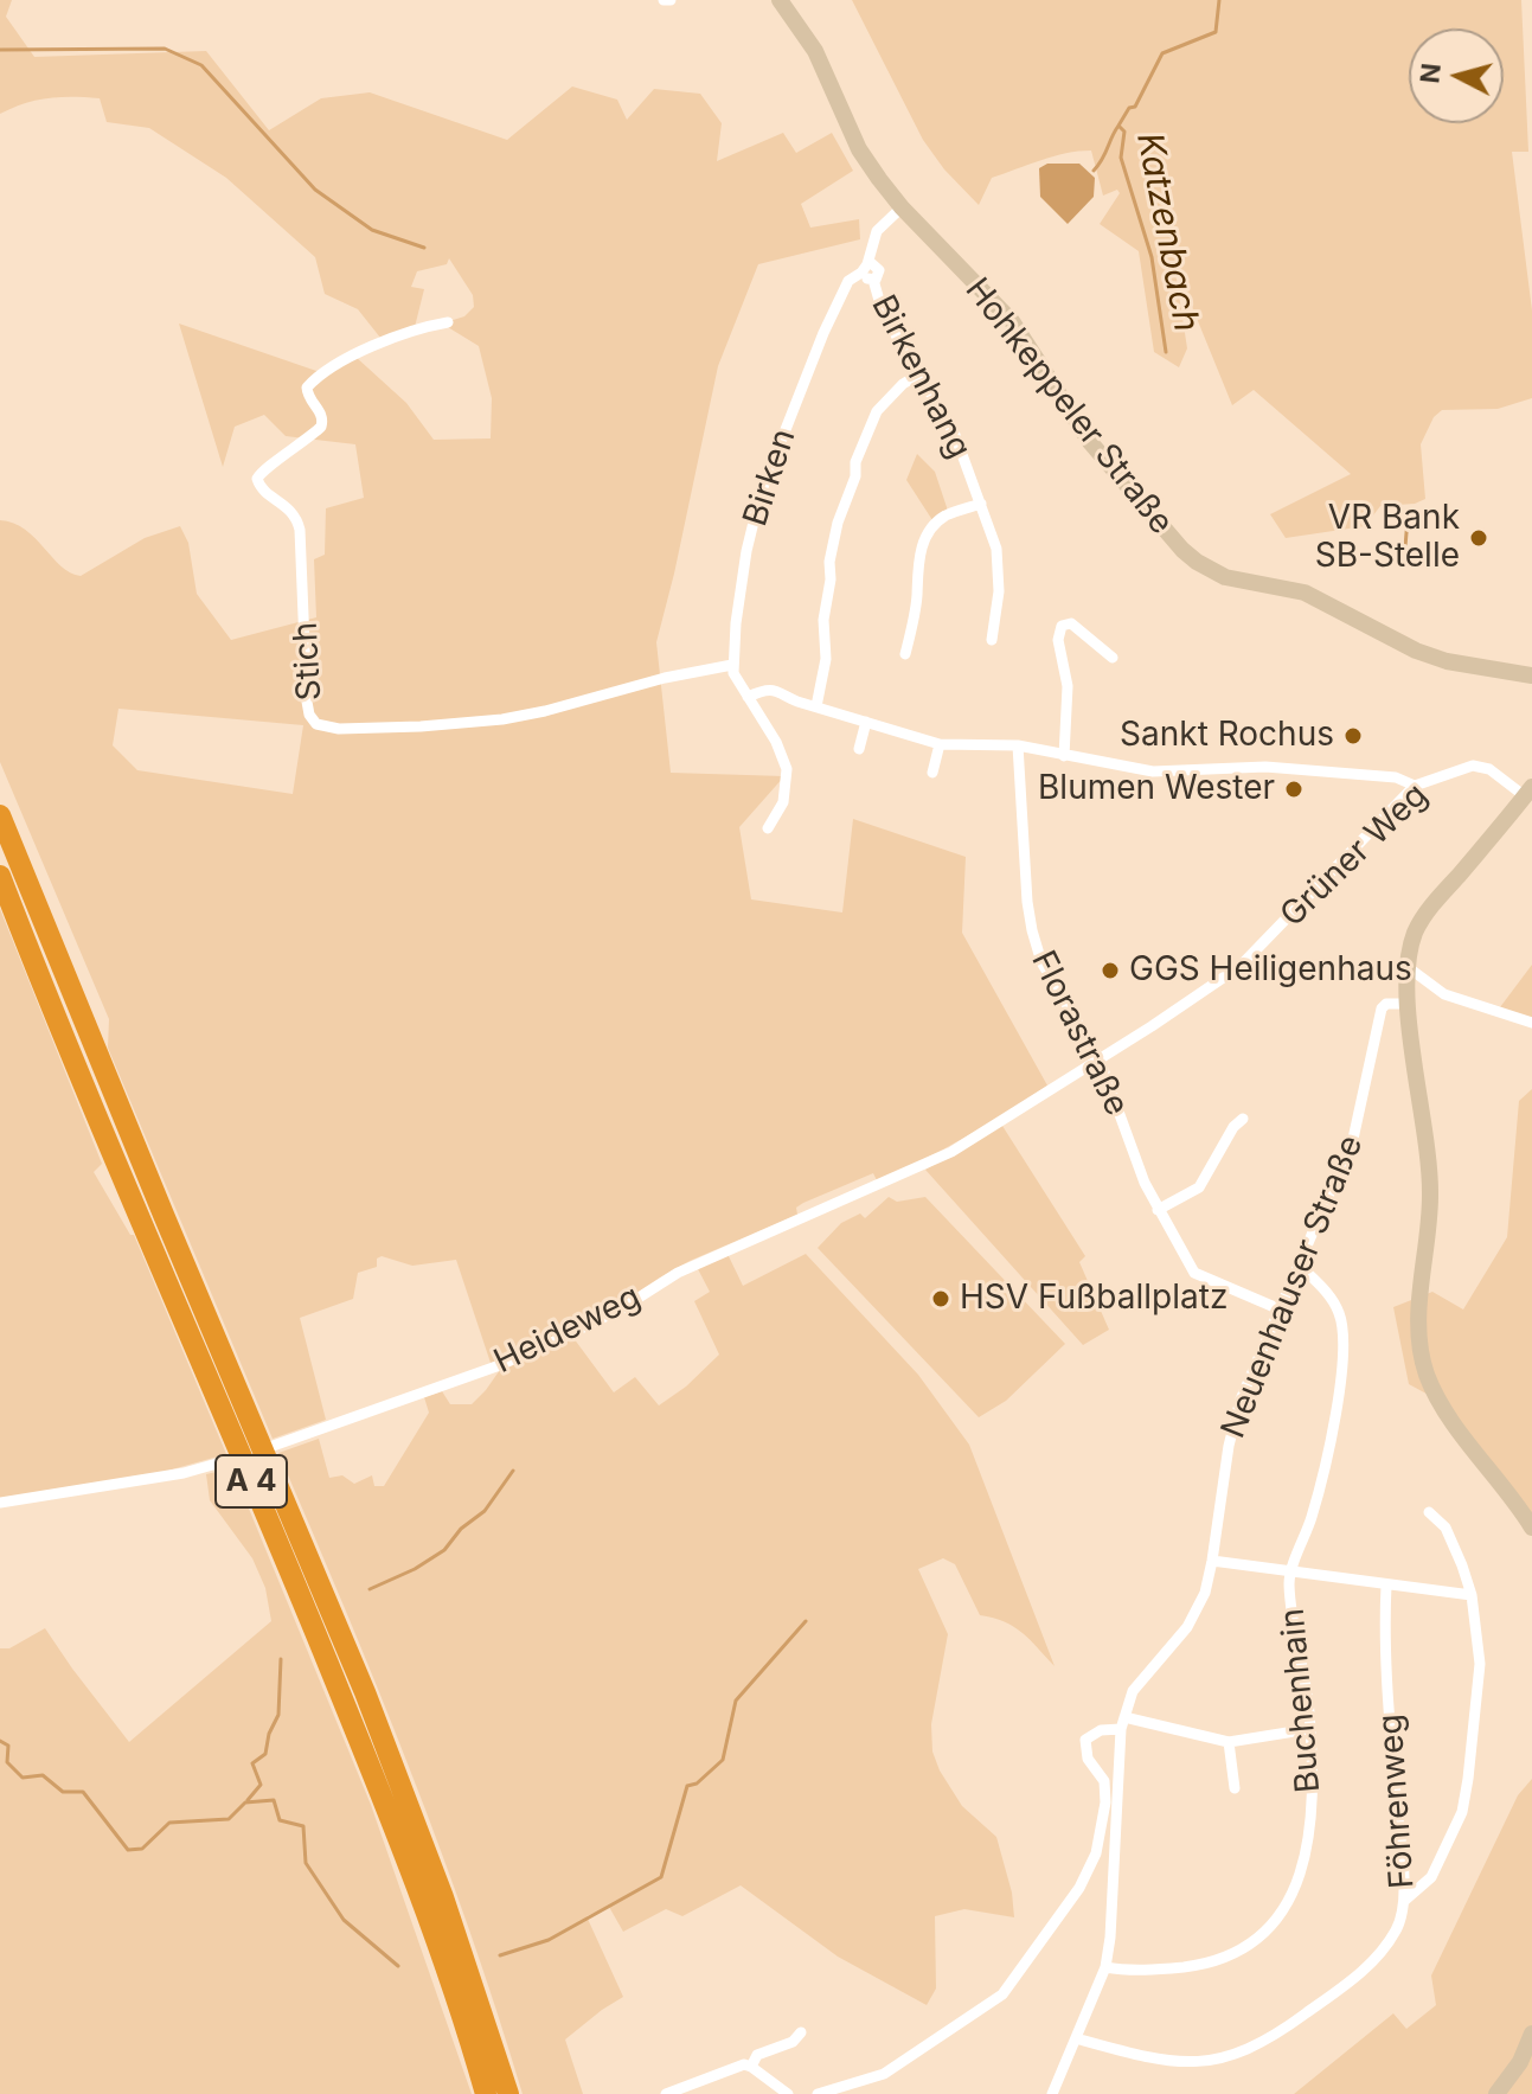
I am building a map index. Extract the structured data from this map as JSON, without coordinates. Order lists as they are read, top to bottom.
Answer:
{
  "streets": {
    "highway": ["A 4"],
    "street": [
      "Birkenhang",
      "Hohkeppeler Straße",
      "Birken",
      "Stich",
      "Grüner Weg",
      "Florastraße",
      "Neuenhauser Straße",
      "Heideweg",
      "Buchenhain",
      "Föhrenweg"
    ]
  },
  "crossings": [
    ["Hohkeppeler Straße", "Birken"],
    ["Birken", "Stich"],
    ["Grüner Weg", "Florastraße"],
    ["Grüner Weg", "Heideweg"],
    ["Florastraße", "Neuenhauser Straße"],
    ["Florastraße", "Heideweg"],
    ["Neuenhauser Straße", "Buchenhain"],
    ["Neuenhauser Straße", "Föhrenweg"]
  ],
  "water": ["Katzenbach"],
  "places": [
    "VR Bank SB-Stelle",
    "Sankt Rochus",
    "Blumen Wester",
    "GGS Heiligenhaus",
    "HSV Fußballplatz"
  ],
  "north": "left"
}
